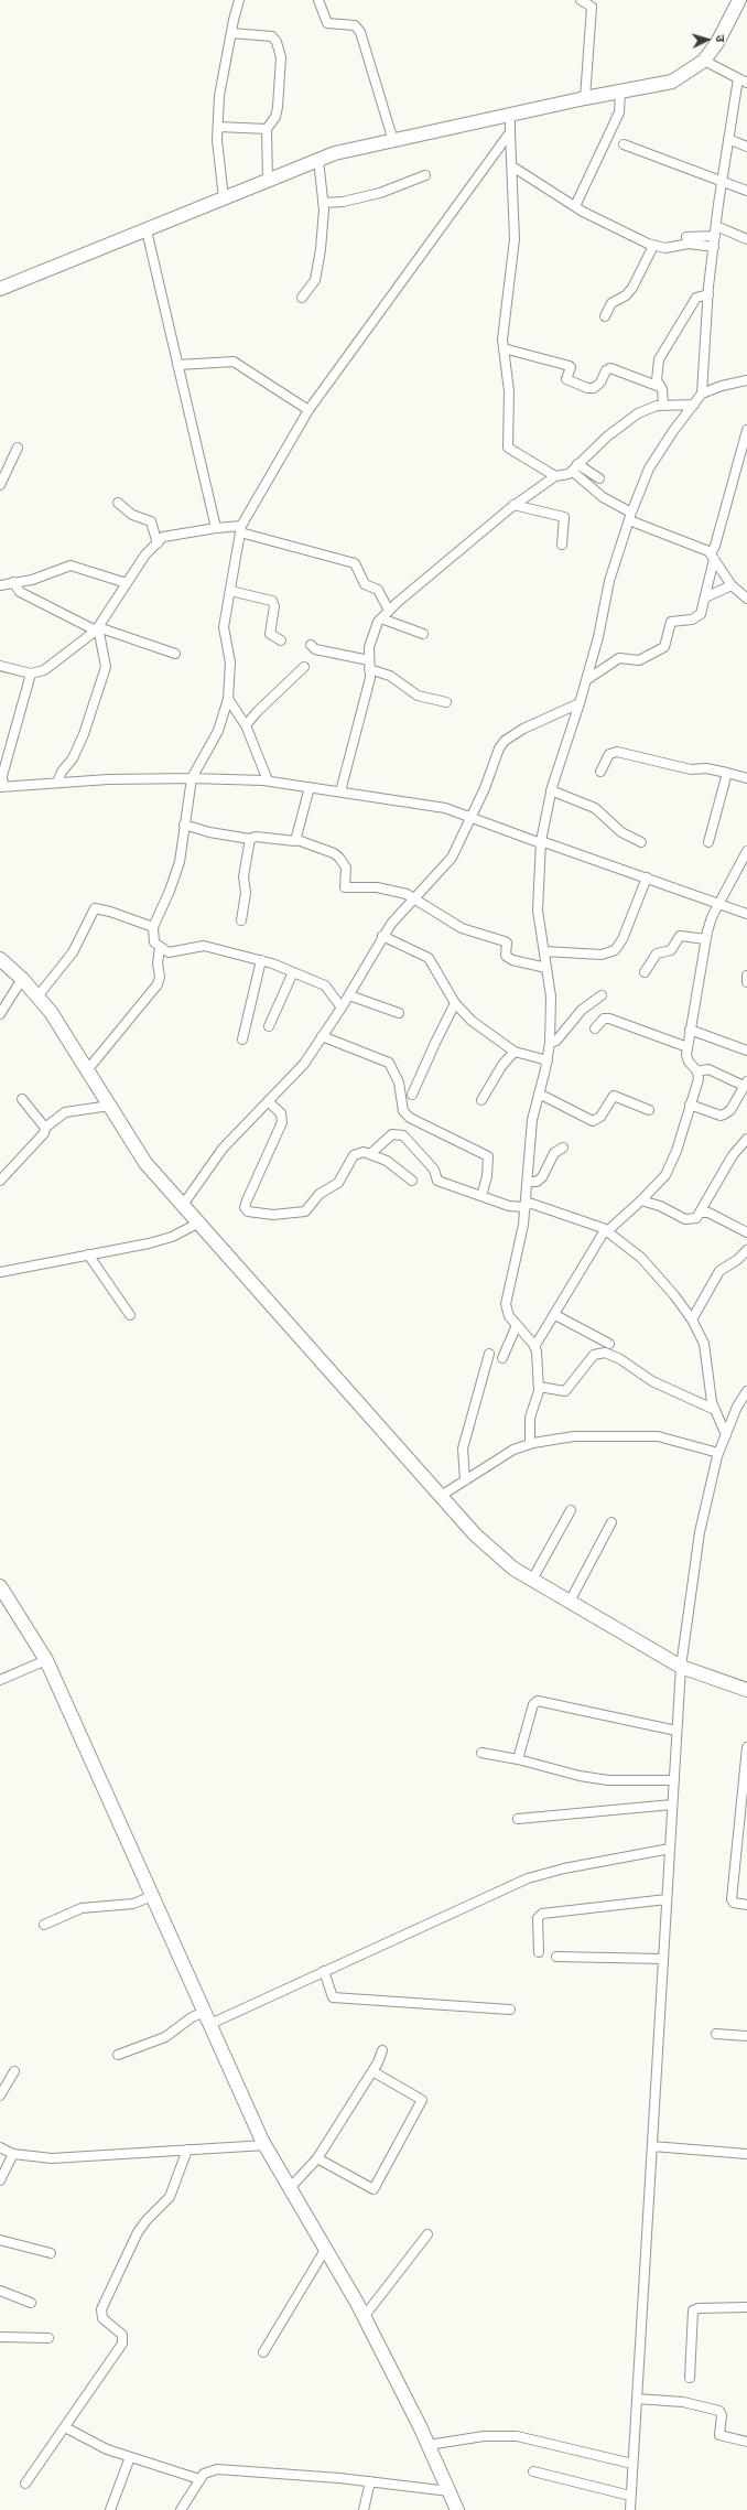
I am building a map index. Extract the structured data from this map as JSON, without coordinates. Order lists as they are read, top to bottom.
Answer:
{
  "north": "right"
}
